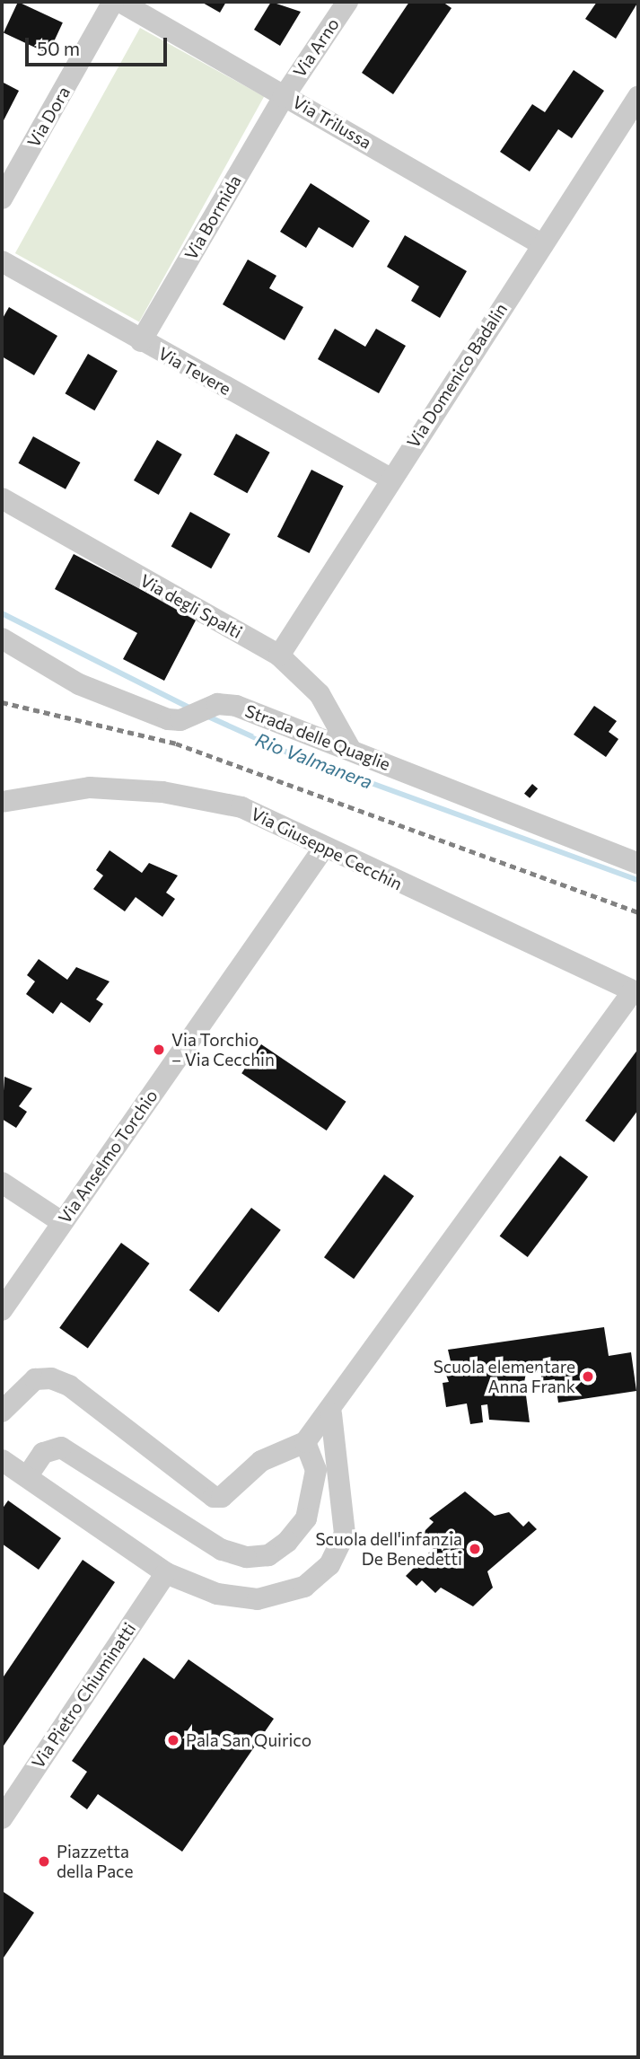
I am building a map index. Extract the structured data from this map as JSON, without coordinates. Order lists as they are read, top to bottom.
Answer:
{
  "streets": {
    "street": [
      "Via Arno",
      "Via Dora",
      "Via Trilussa",
      "Via Bormida",
      "Via Tevere",
      "Via Domenico Badalin",
      "Via degli Spalti",
      "Strada delle Quaglie",
      "Via Giuseppe Cecchin",
      "Via Anselmo Torchio",
      "Via Pietro Chiuminatti"
    ]
  },
  "crossings": [
    ["Via Arno", "Via Trilussa"],
    ["Via Arno", "Via Bormida"],
    ["Via Trilussa", "Via Bormida"],
    ["Via Trilussa", "Via Domenico Badalin"],
    ["Via Bormida", "Via Tevere"],
    ["Via Tevere", "Via Domenico Badalin"],
    ["Via Domenico Badalin", "Via degli Spalti"],
    ["Via degli Spalti", "Strada delle Quaglie"],
    ["Via Giuseppe Cecchin", "Via Anselmo Torchio"]
  ],
  "water": ["Rio Valmanera"],
  "places": [
    "Via Torchio – Via Cecchin",
    "Scuola elementare Anna Frank",
    "Scuola dell'infanzia De Benedetti",
    "Pala San Quirico",
    "Piazzetta della Pace"
  ],
  "scale_bar": "50 m"
}
